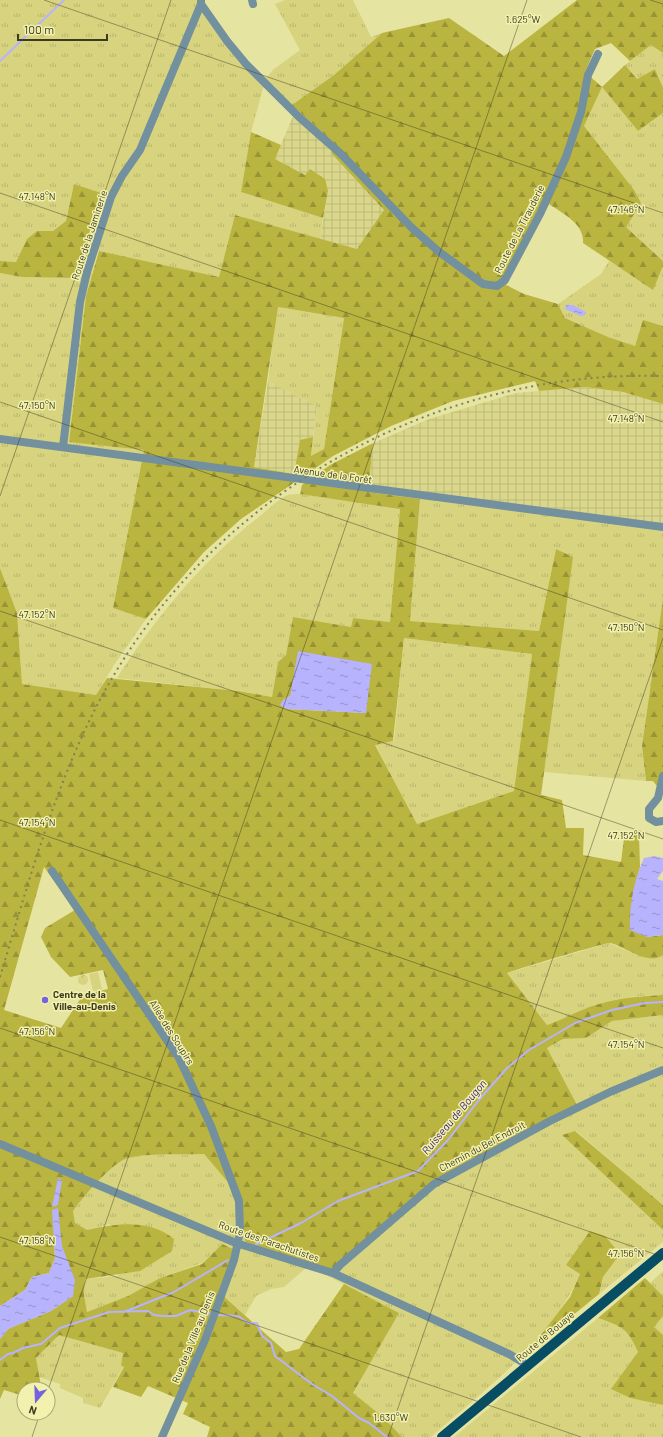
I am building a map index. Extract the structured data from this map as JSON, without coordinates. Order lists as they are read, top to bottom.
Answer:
{
  "streets": {
    "main road": ["Route de Bouaye"],
    "street": [
      "Route de La Tirauderie",
      "Route de la Jaminerie",
      "Avenue de la Forêt",
      "Allée des Soupirs",
      "Chemin du Bel Endroit",
      "Route des Parachutistes",
      "Rue de la Ville au Denis"
    ]
  },
  "crossings": [
    ["Route de La Tirauderie", "Route de la Jaminerie"],
    ["Route de la Jaminerie", "Avenue de la Forêt"],
    ["Allée des Soupirs", "Route des Parachutistes"],
    ["Allée des Soupirs", "Rue de la Ville au Denis"],
    ["Chemin du Bel Endroit", "Route des Parachutistes"],
    ["Route des Parachutistes", "Route de Bouaye"],
    ["Route des Parachutistes", "Rue de la Ville au Denis"]
  ],
  "water": ["Ruisseau de Bougon"],
  "places": ["Centre de la Ville-au-Denis"],
  "scale_bar": "100 m",
  "north": "bottom",
  "coordinates": [
    "1.625°W",
    "47.148°N",
    "47.146°N",
    "47.150°N",
    "47.152°N",
    "47.154°N",
    "47.156°N",
    "47.158°N",
    "1.630°W"
  ]
}
